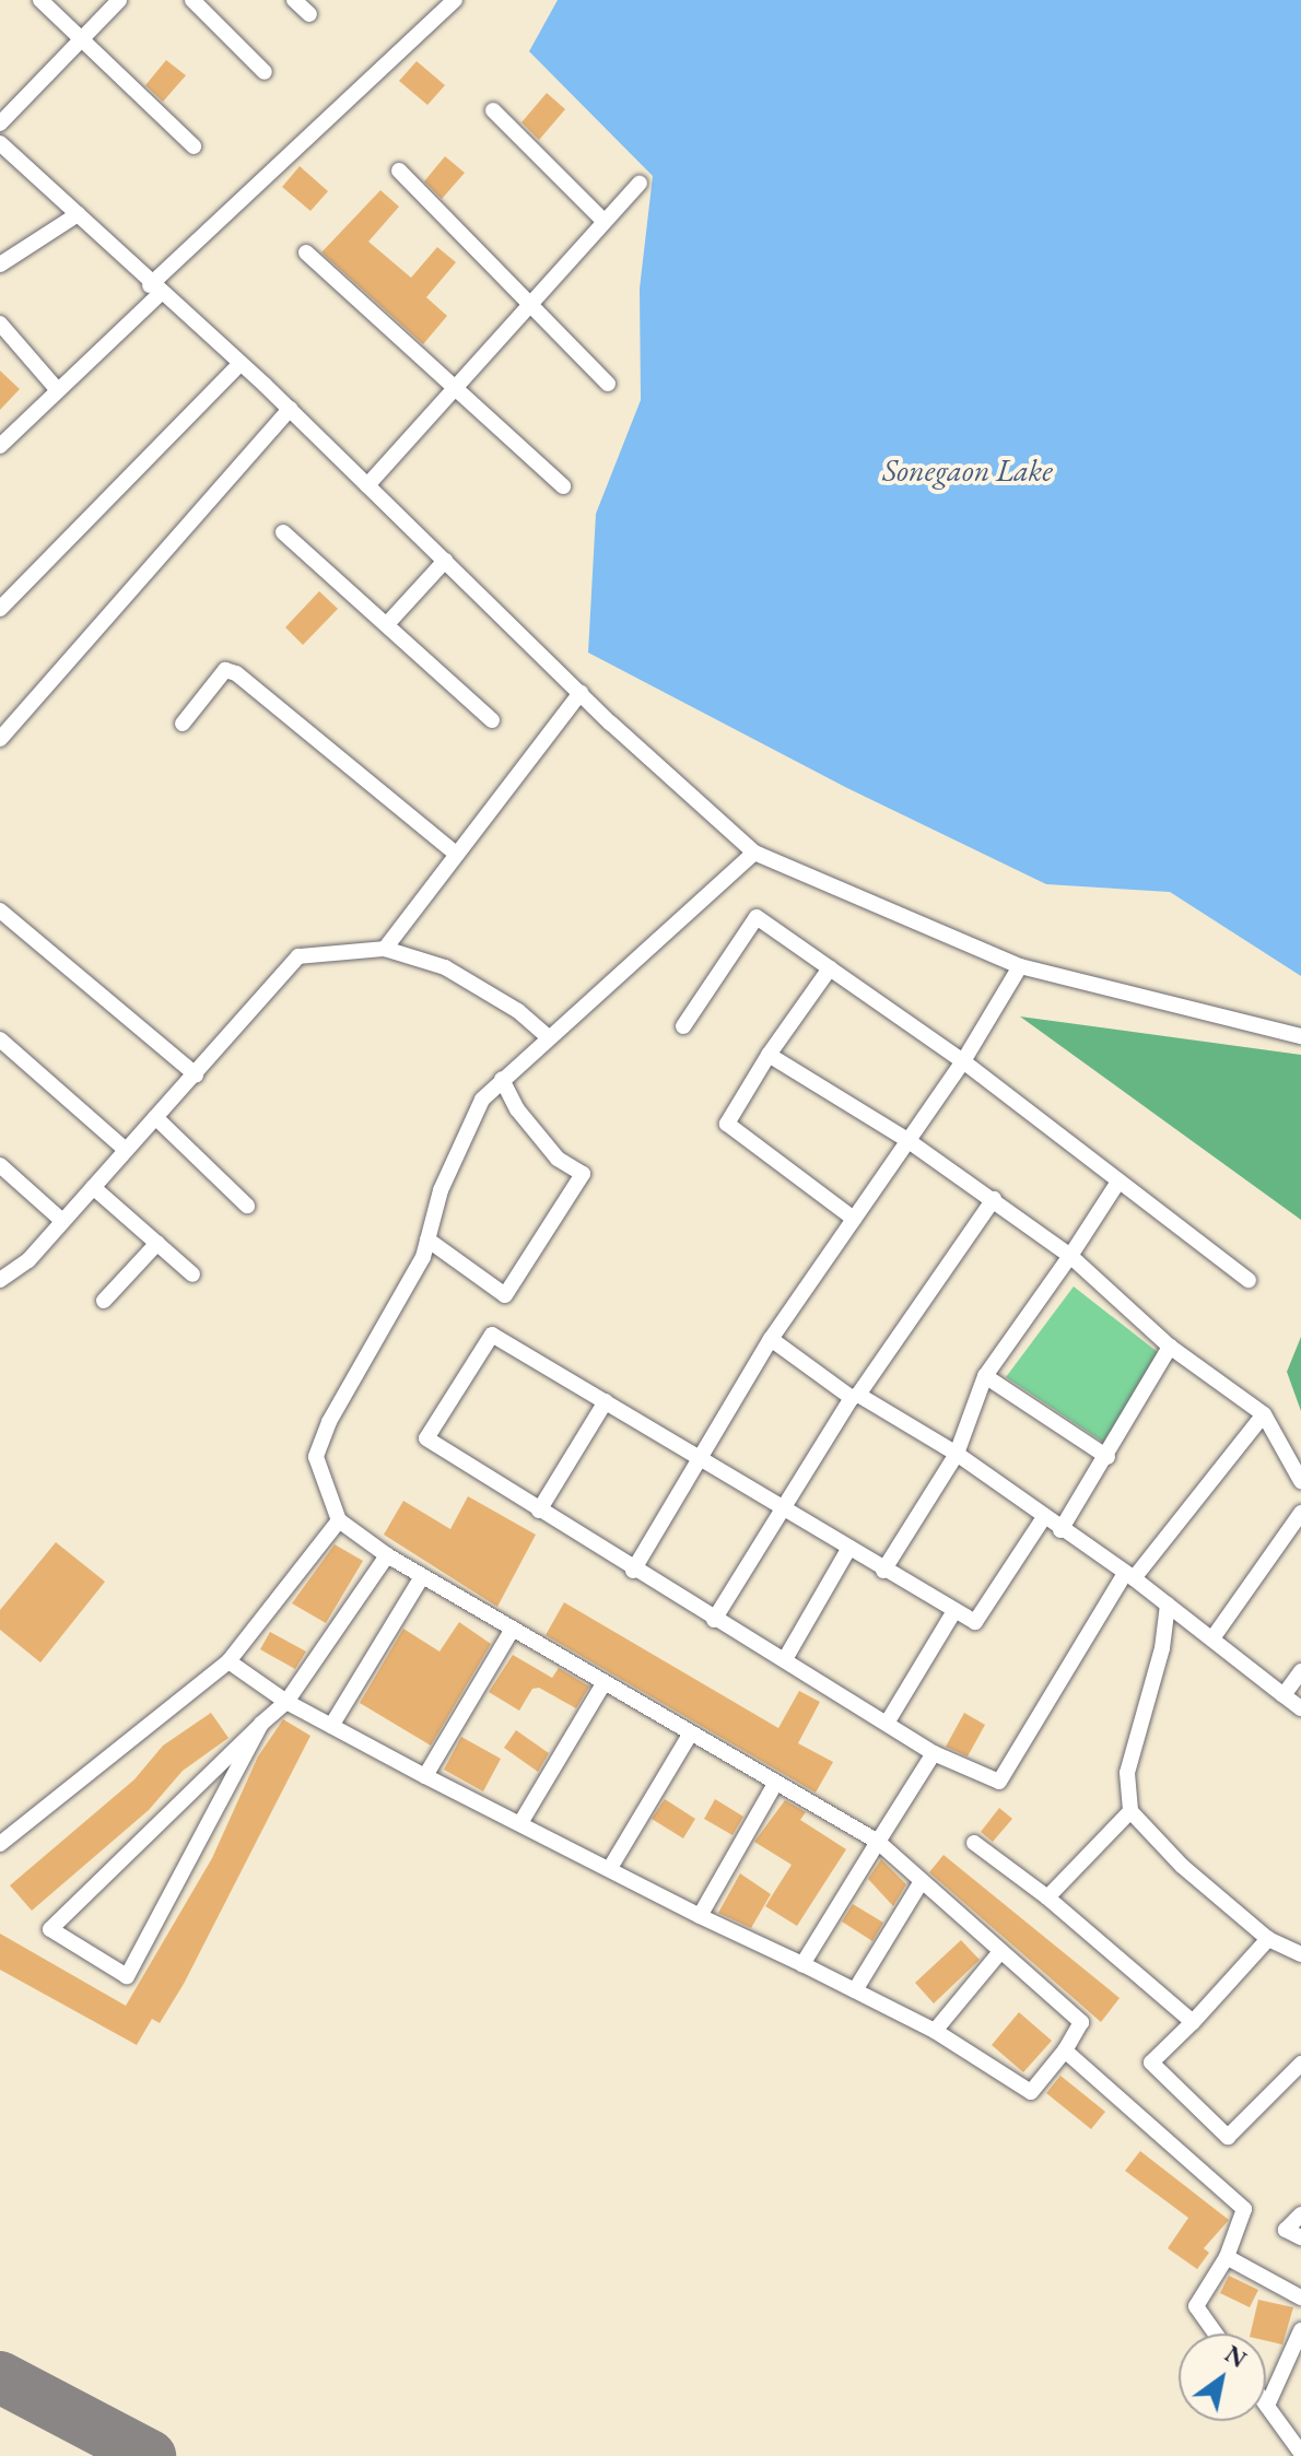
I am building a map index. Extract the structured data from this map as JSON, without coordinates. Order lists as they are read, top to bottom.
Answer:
{
  "water": ["Sonegaon Lake"],
  "north": "top right"
}
